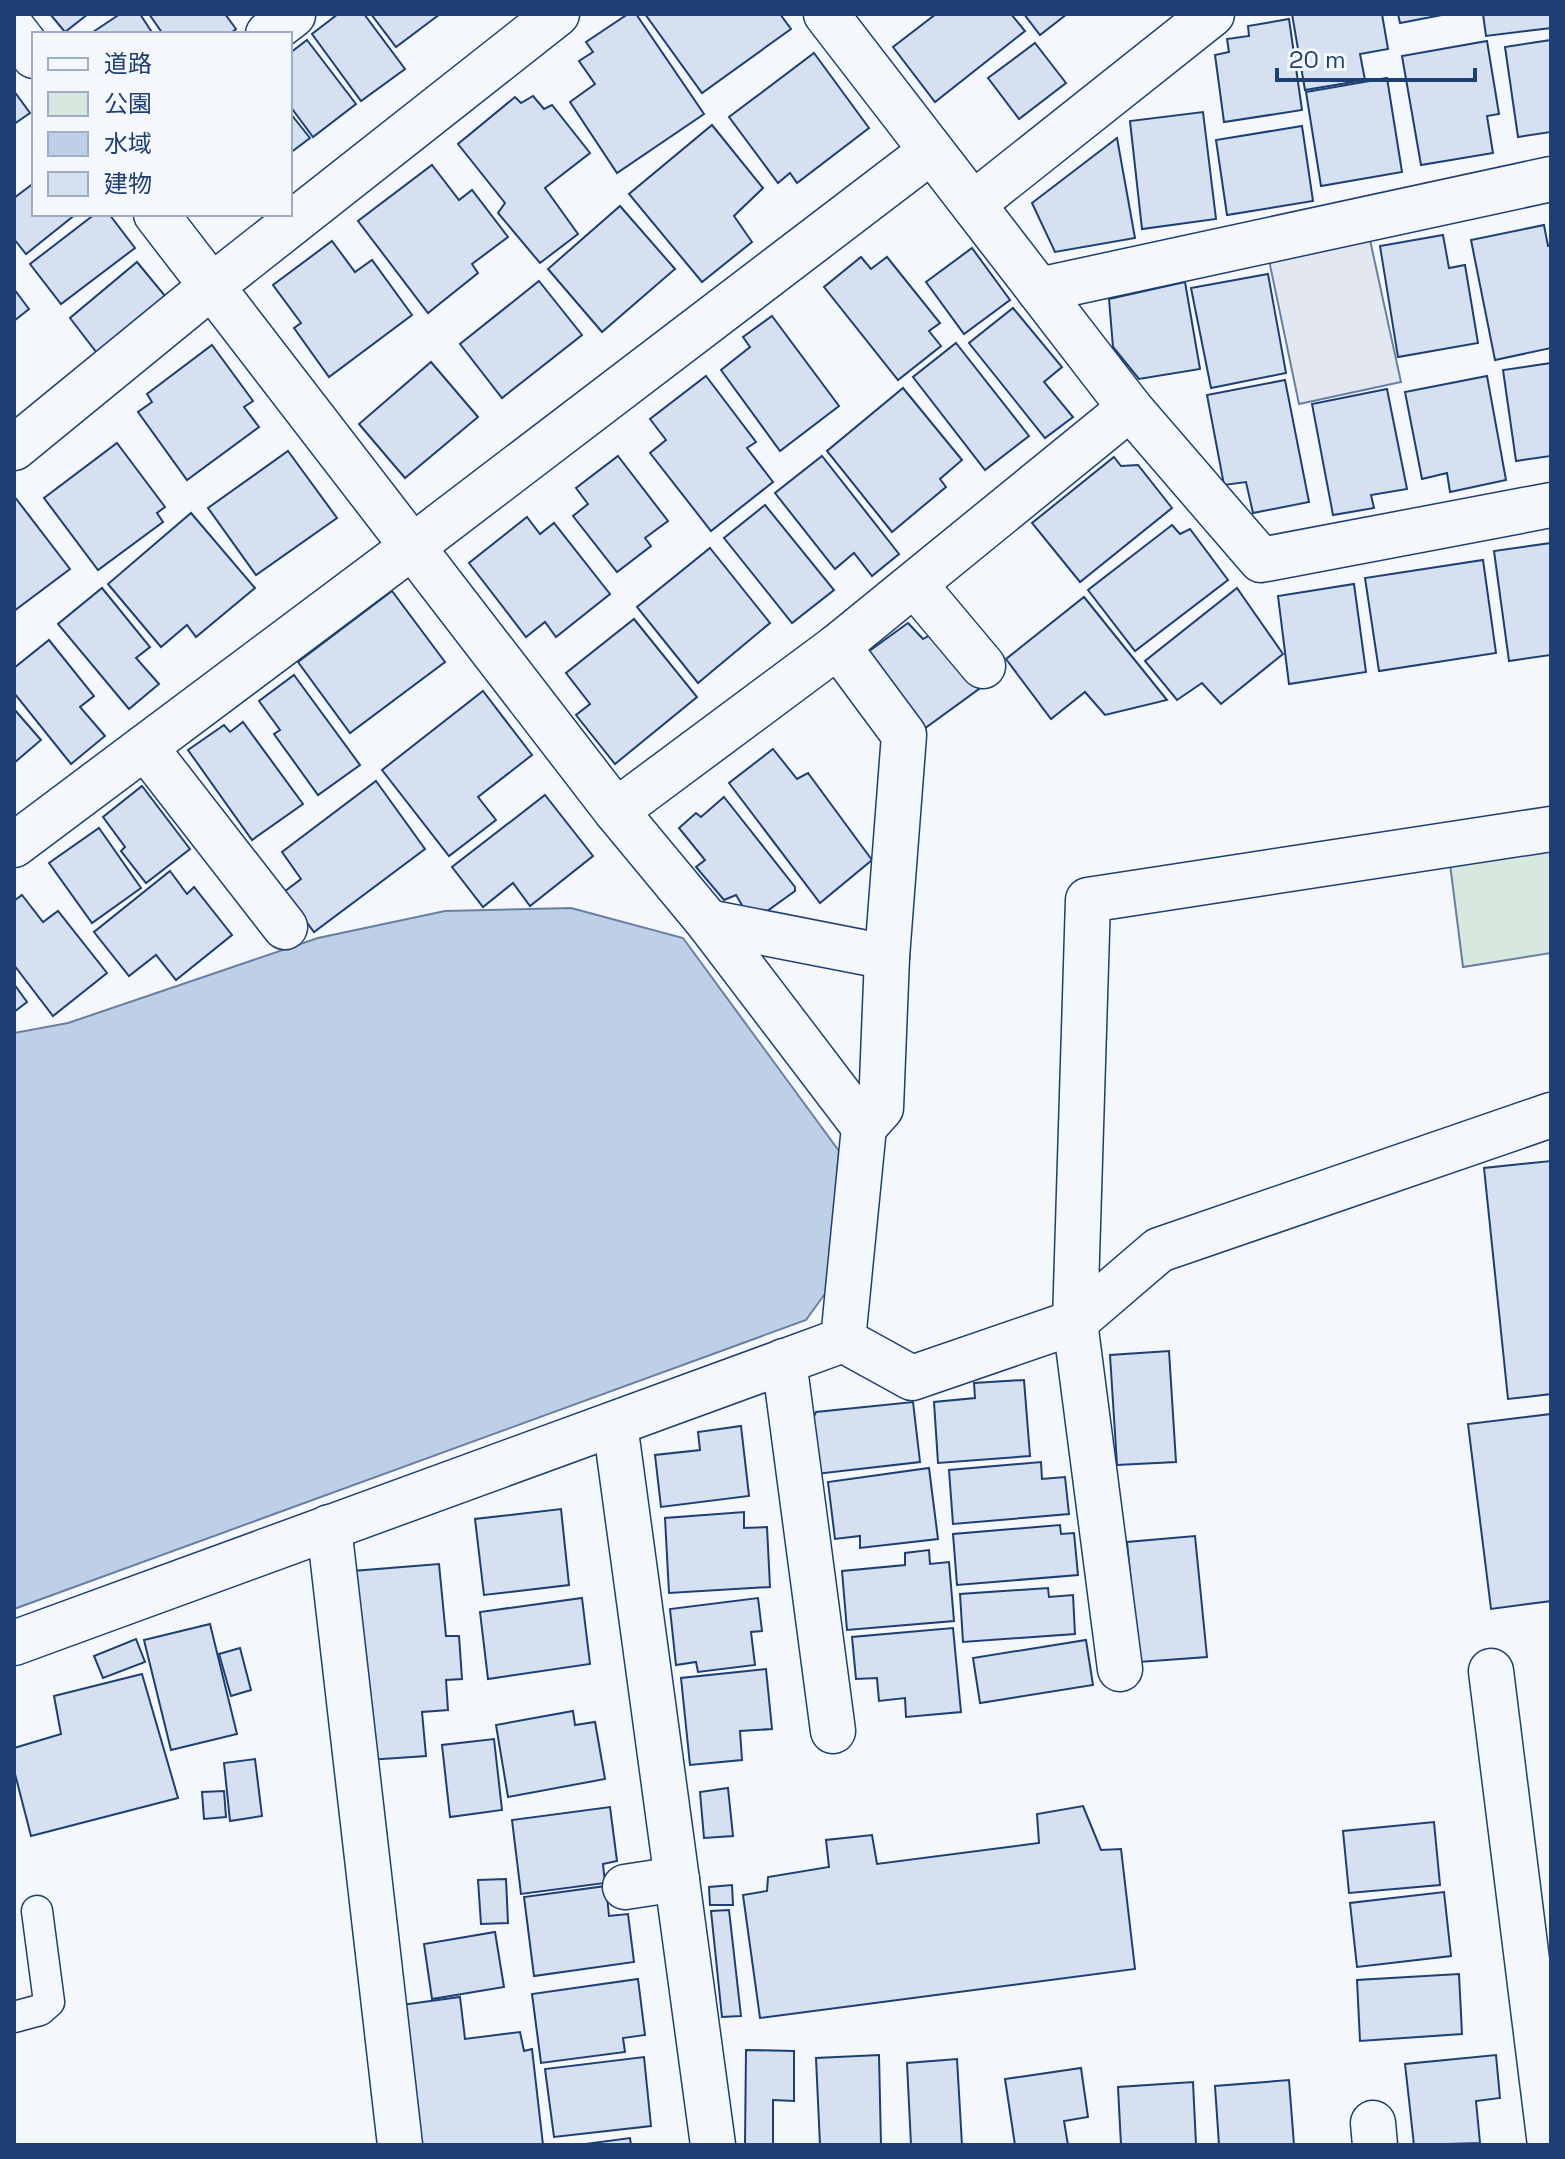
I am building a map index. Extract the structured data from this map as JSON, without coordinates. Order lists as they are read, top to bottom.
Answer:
{
  "legend": [
    "道路",
    "公園",
    "水域",
    "建物"
  ],
  "scale_bar": "20 m"
}
